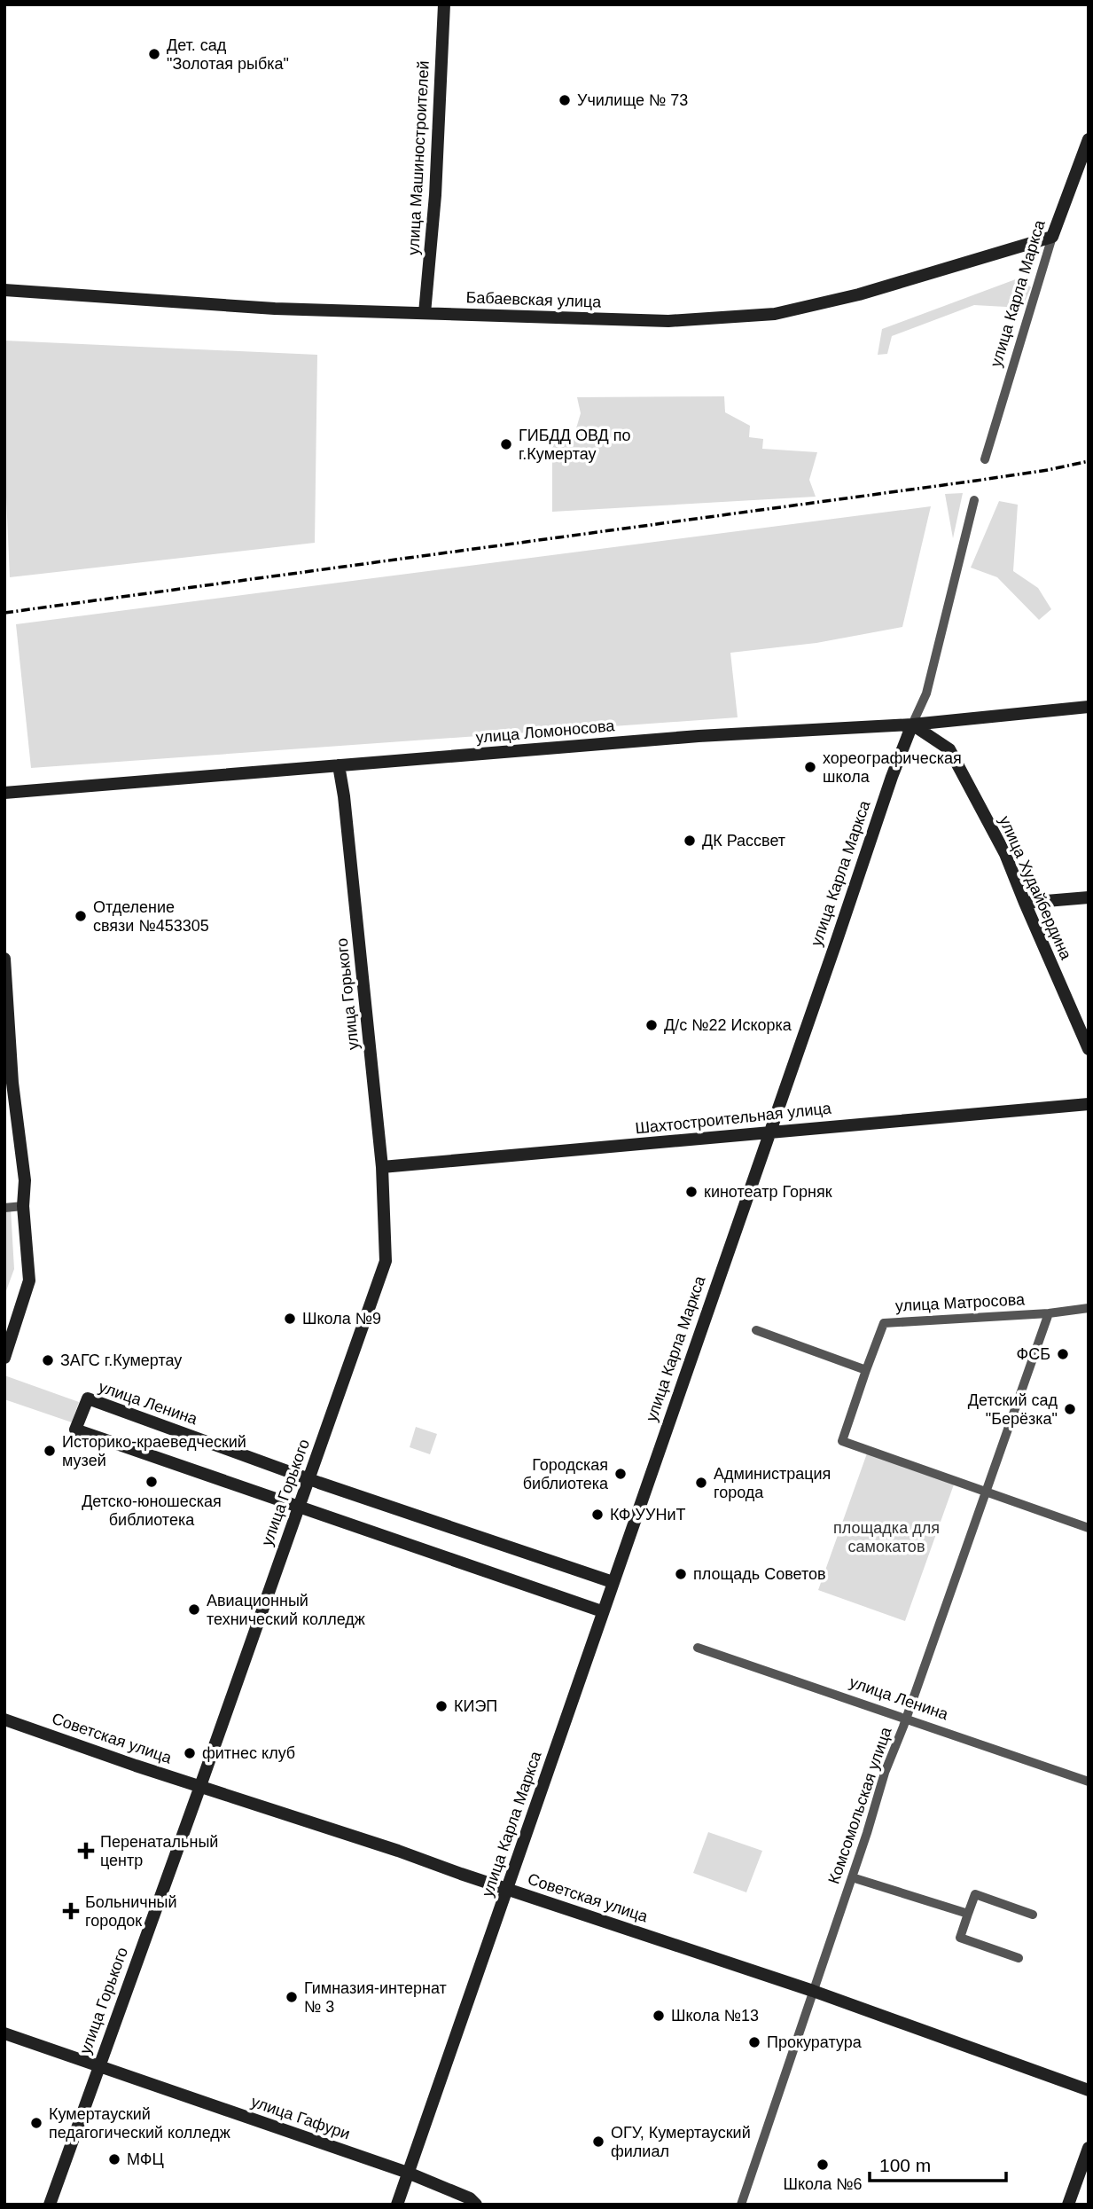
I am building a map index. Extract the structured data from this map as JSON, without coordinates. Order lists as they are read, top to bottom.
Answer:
{
  "streets": {
    "main road": [
      "улица Машиностроителей",
      "улица Карла Маркса",
      "Бабаевская улица",
      "улица Ломоносова",
      "улица Худайбердина",
      "улица Горького",
      "Шахтостроительная улица",
      "улица Ленина",
      "Советская улица",
      "улица Гафури"
    ],
    "street": ["улица Матросова", "Комсомольская улица"]
  },
  "crossings": [
    ["улица Машиностроителей", "Бабаевская улица"],
    ["улица Карла Маркса", "Бабаевская улица"],
    ["улица Карла Маркса", "улица Ломоносова"],
    ["улица Карла Маркса", "улица Худайбердина"],
    ["улица Карла Маркса", "Шахтостроительная улица"],
    ["улица Карла Маркса", "улица Ленина"],
    ["улица Карла Маркса", "Советская улица"],
    ["улица Карла Маркса", "улица Гафури"],
    ["улица Ломоносова", "улица Худайбердина"],
    ["улица Ломоносова", "улица Горького"],
    ["улица Горького", "Шахтостроительная улица"],
    ["улица Горького", "улица Ленина"],
    ["улица Горького", "Советская улица"],
    ["улица Горького", "улица Гафури"],
    ["улица Матросова", "Комсомольская улица"],
    ["улица Ленина", "Комсомольская улица"],
    ["Советская улица", "Комсомольская улица"]
  ],
  "parks": ["площадка для самокатов"],
  "places": {
    "other": [
      "Дет. сад \"Золотая рыбка\"",
      "Училище № 73",
      "ГИБДД ОВД по г.Кумертау",
      "хореографическая школа",
      "ДК Рассвет",
      "Отделение связи №453305",
      "Д/с №22 Искорка",
      "кинотеатр Горняк",
      "Школа №9",
      "ФСБ",
      "ЗАГС г.Кумертау",
      "Детский сад \"Берёзка\"",
      "Историко-краеведческий музей",
      "Городская библиотека",
      "Детско-юношеская библиотека",
      "Администрация города",
      "КФ УУНиТ",
      "площадь Советов",
      "Авиационный технический колледж",
      "КИЭП",
      "фитнес клуб",
      "Гимназия-интернат № 3",
      "Школа №13",
      "Прокуратура",
      "Кумертауский педагогический колледж",
      "ОГУ, Кумертауский филиал",
      "МФЦ",
      "Школа №6"
    ],
    "health": ["Перенатальный центр", "Больничный городок"]
  },
  "scale_bar": "100 m"
}
